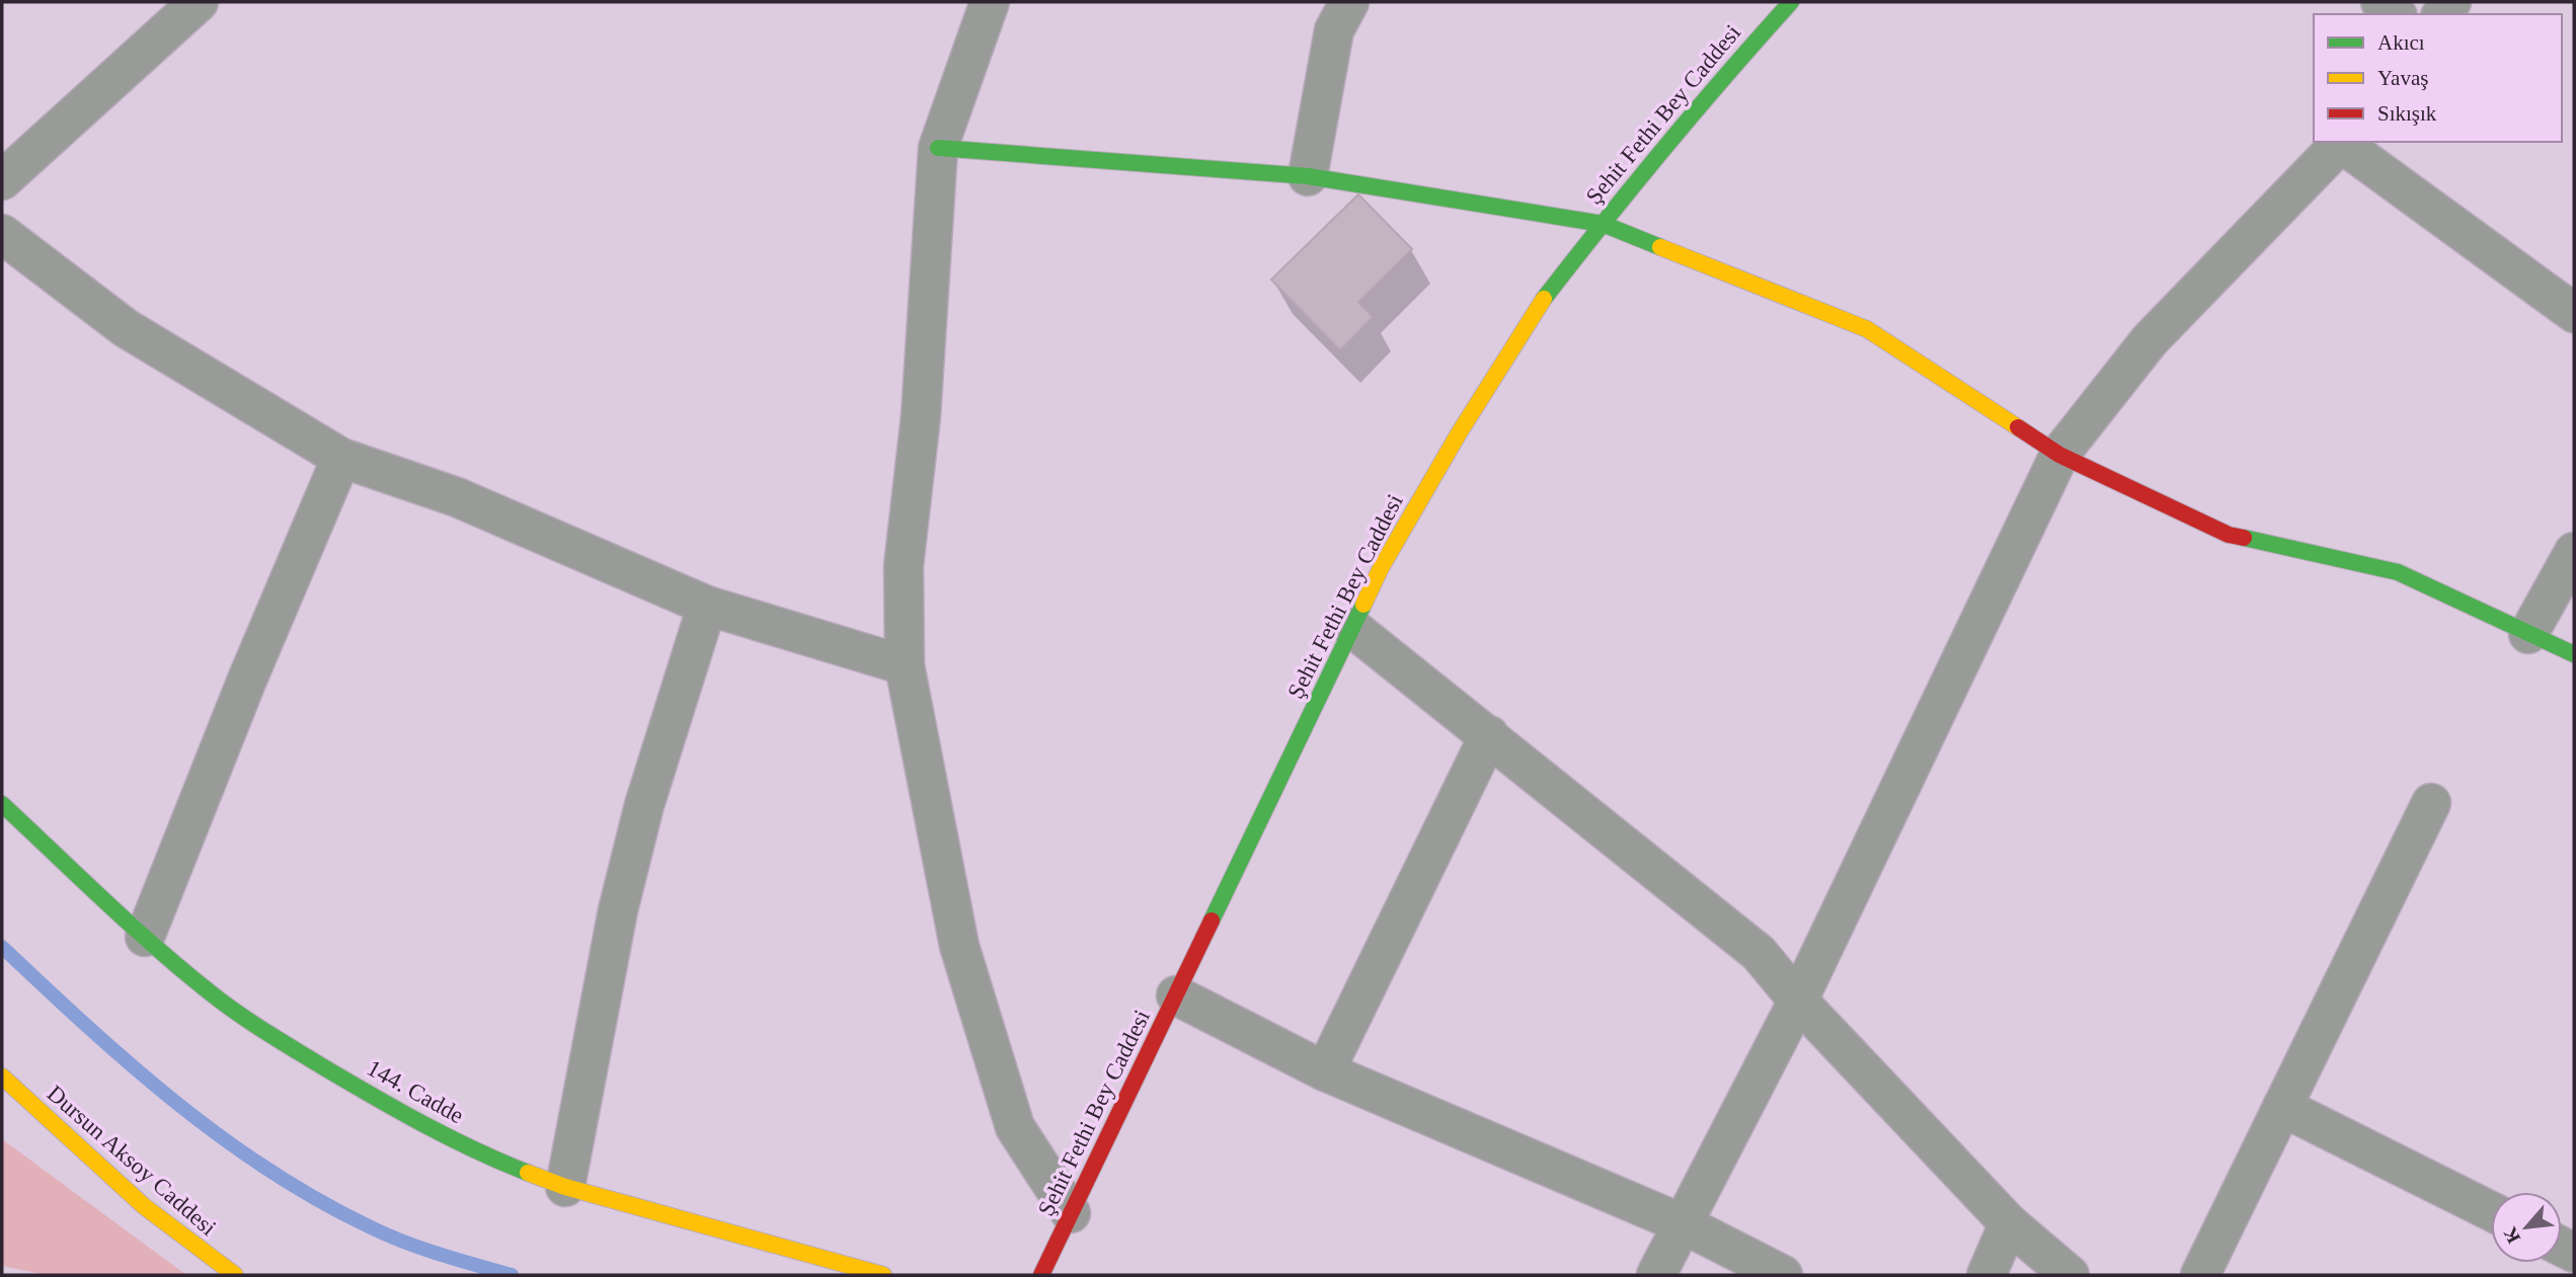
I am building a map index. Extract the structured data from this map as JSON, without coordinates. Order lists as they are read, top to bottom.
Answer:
{
  "streets": {
    "street": ["Şehit Fethi Bey Caddesi", "144. Cadde", "Dursun Aksoy Caddesi"]
  },
  "legend": ["Akıcı", "Yavaş", "Sıkışık"],
  "north": "bottom left"
}
